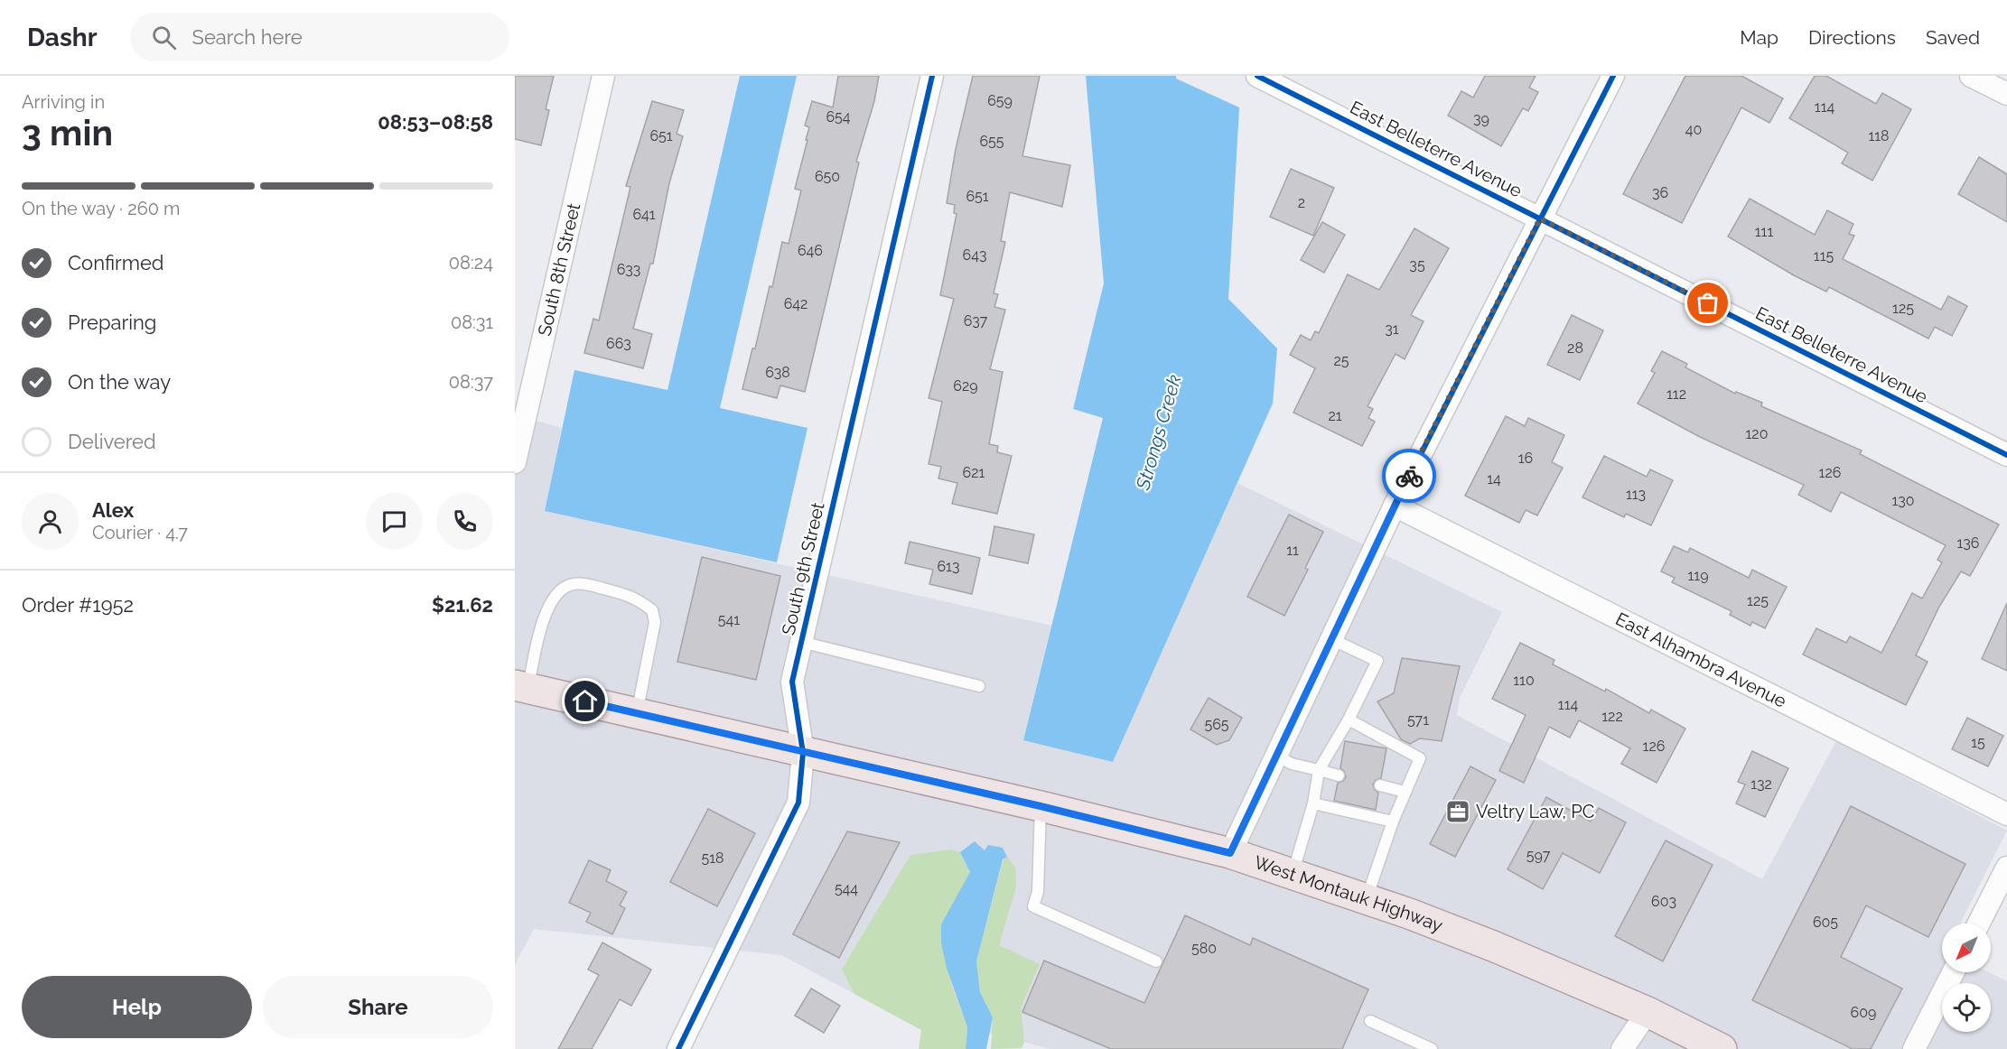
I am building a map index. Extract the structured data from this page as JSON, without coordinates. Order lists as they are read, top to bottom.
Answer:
{
  "streets": {
    "main road": ["West Montauk Highway"],
    "street": [
      "East Belleterre Avenue",
      "South 8th Street",
      "South 9th Street",
      "East Alhambra Avenue"
    ]
  },
  "crossings": [
    ["South 9th Street", "West Montauk Highway"]
  ],
  "water": ["Strongs Creek"],
  "places": {
    "office": ["Veltry Law, PC"]
  },
  "house_numbers": [
    "659",
    "114",
    "654",
    "39",
    "40",
    "651",
    "118",
    "655",
    "650",
    "36",
    "651",
    "2",
    "641",
    "111",
    "646",
    "643",
    "115",
    "35",
    "633",
    "642",
    "125",
    "637",
    "31",
    "663",
    "28",
    "25",
    "638",
    "629",
    "112",
    "21",
    "120",
    "16",
    "621",
    "126",
    "14",
    "113",
    "130",
    "136",
    "11",
    "613",
    "119",
    "125",
    "541",
    "110",
    "114",
    "122",
    "571",
    "565",
    "15",
    "126",
    "132",
    "597",
    "518",
    "544",
    "603",
    "605",
    "580",
    "609"
  ],
  "north": "bottom left",
  "page": {
    "header": "Dashr",
    "search": "Search here",
    "nav": ["Map", "Directions", "Saved"],
    "heading": ["3 min", "Arriving in", "08:53–08:58"],
    "panel": [
      "Alex",
      "Courier · 4.7",
      "Order #1952",
      "$21.62"
    ],
    "bar": "On the way · 260 m",
    "list": [
      ["Confirmed", "08:24"],
      ["Preparing", "08:31"],
      ["On the way", "08:37"],
      "Delivered"
    ],
    "buttons": ["Help", "Share"]
  }
}
